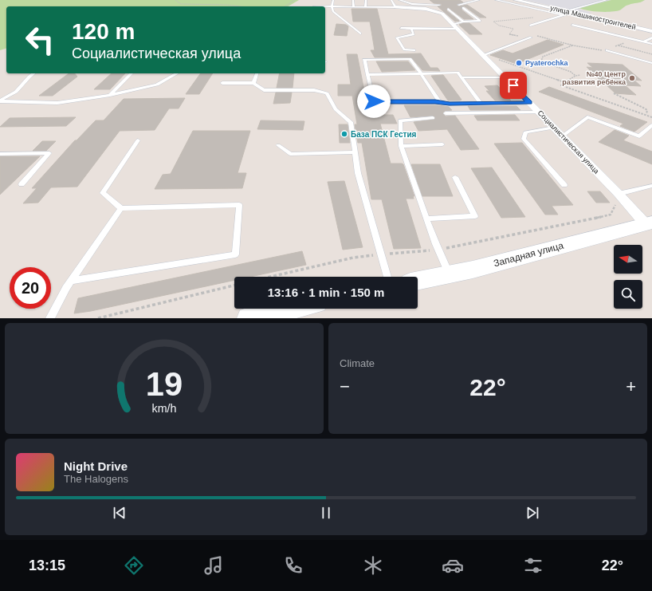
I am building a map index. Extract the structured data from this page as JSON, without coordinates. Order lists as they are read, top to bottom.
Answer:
{
  "streets": {
    "main road": ["Западная улица"],
    "street": ["улица Машиностроителей", "Социалистическая улица"]
  },
  "crossings": [
    ["Социалистическая улица", "Западная улица"]
  ],
  "places": ["Pyaterochka", "№40 Центр развития ребёнка", "База ПСК Гестия"],
  "north": "left",
  "page": {
    "turn": ["120 m", "Социалистическая улица"],
    "limit": "20",
    "trip": "13:16 · 1 min · 150 m",
    "tile": "Climate",
    "heat": ["−", "22°", "+"],
    "song": ["Night Drive", "The Halogens"],
    "tabs": ["13:15", "22°"],
    "gauge": ["19", "km/h"]
  }
}
